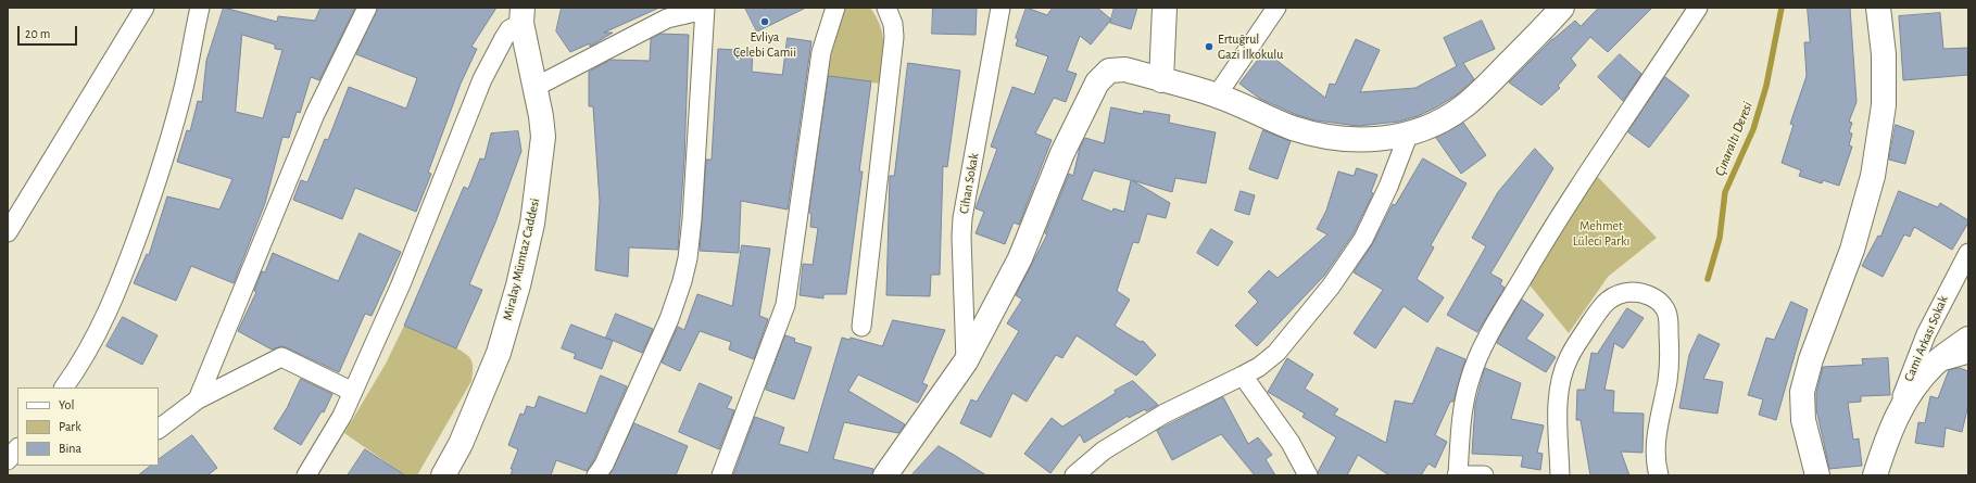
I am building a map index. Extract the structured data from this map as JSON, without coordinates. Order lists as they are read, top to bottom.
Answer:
{
  "streets": {
    "main road": ["Miralay Mümtaz Caddesi"],
    "street": ["Cihan Sokak", "Cami Arkası Sokak"]
  },
  "water": ["Çınaraltı Deresi"],
  "parks": ["Mehmet Lüleci Parkı"],
  "places": ["Evliya Çelebi Camii", "Ertuğrul Gazi İlkokulu"],
  "legend": ["Yol", "Park", "Bina"],
  "scale_bar": "20 m"
}
